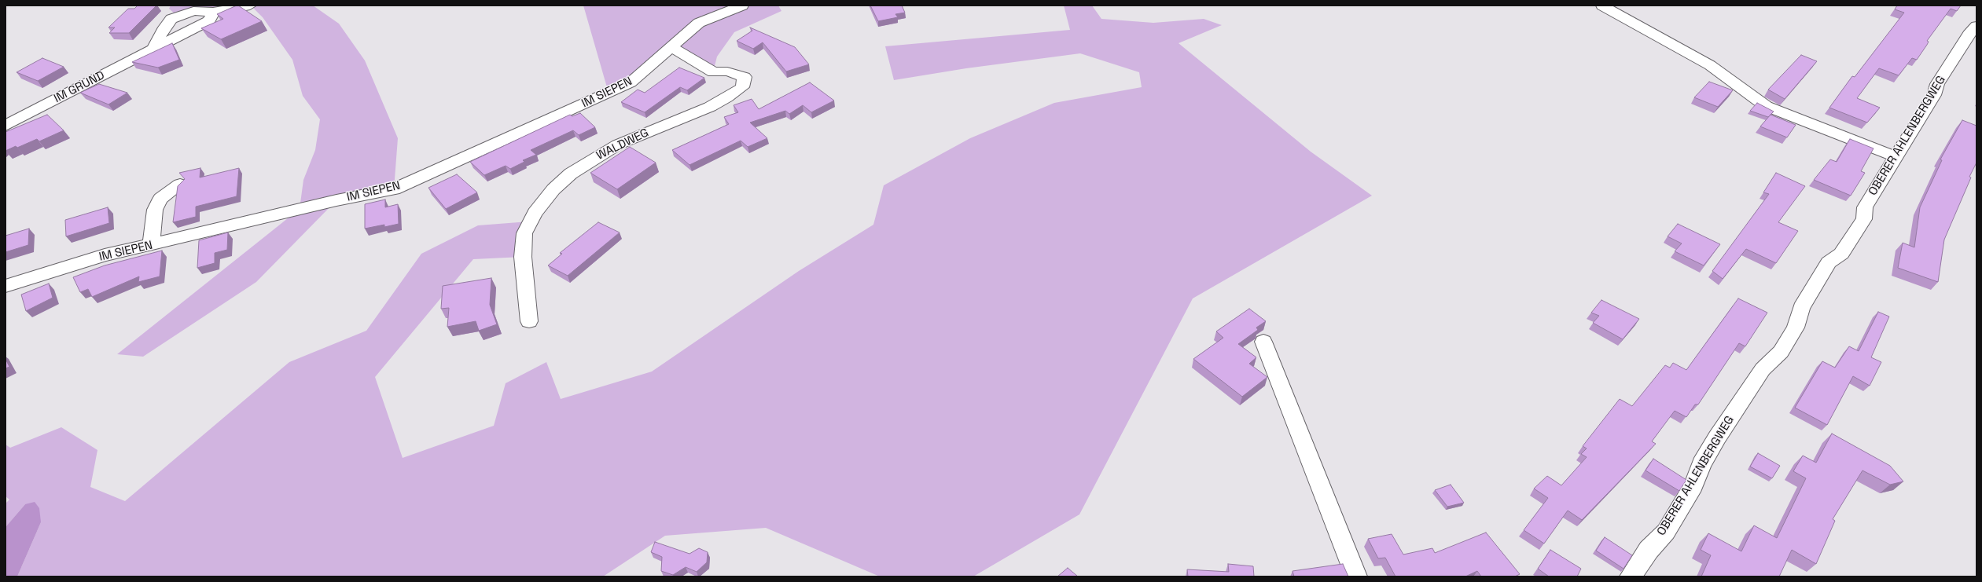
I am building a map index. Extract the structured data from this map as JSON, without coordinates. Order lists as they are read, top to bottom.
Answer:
{
  "streets": {
    "street": [
      "IM GRUND",
      "IM SIEPEN",
      "OBERER AHLENBERGWEG",
      "WALDWEG"
    ]
  },
  "crossings": [
    ["IM SIEPEN", "WALDWEG"]
  ]
}
